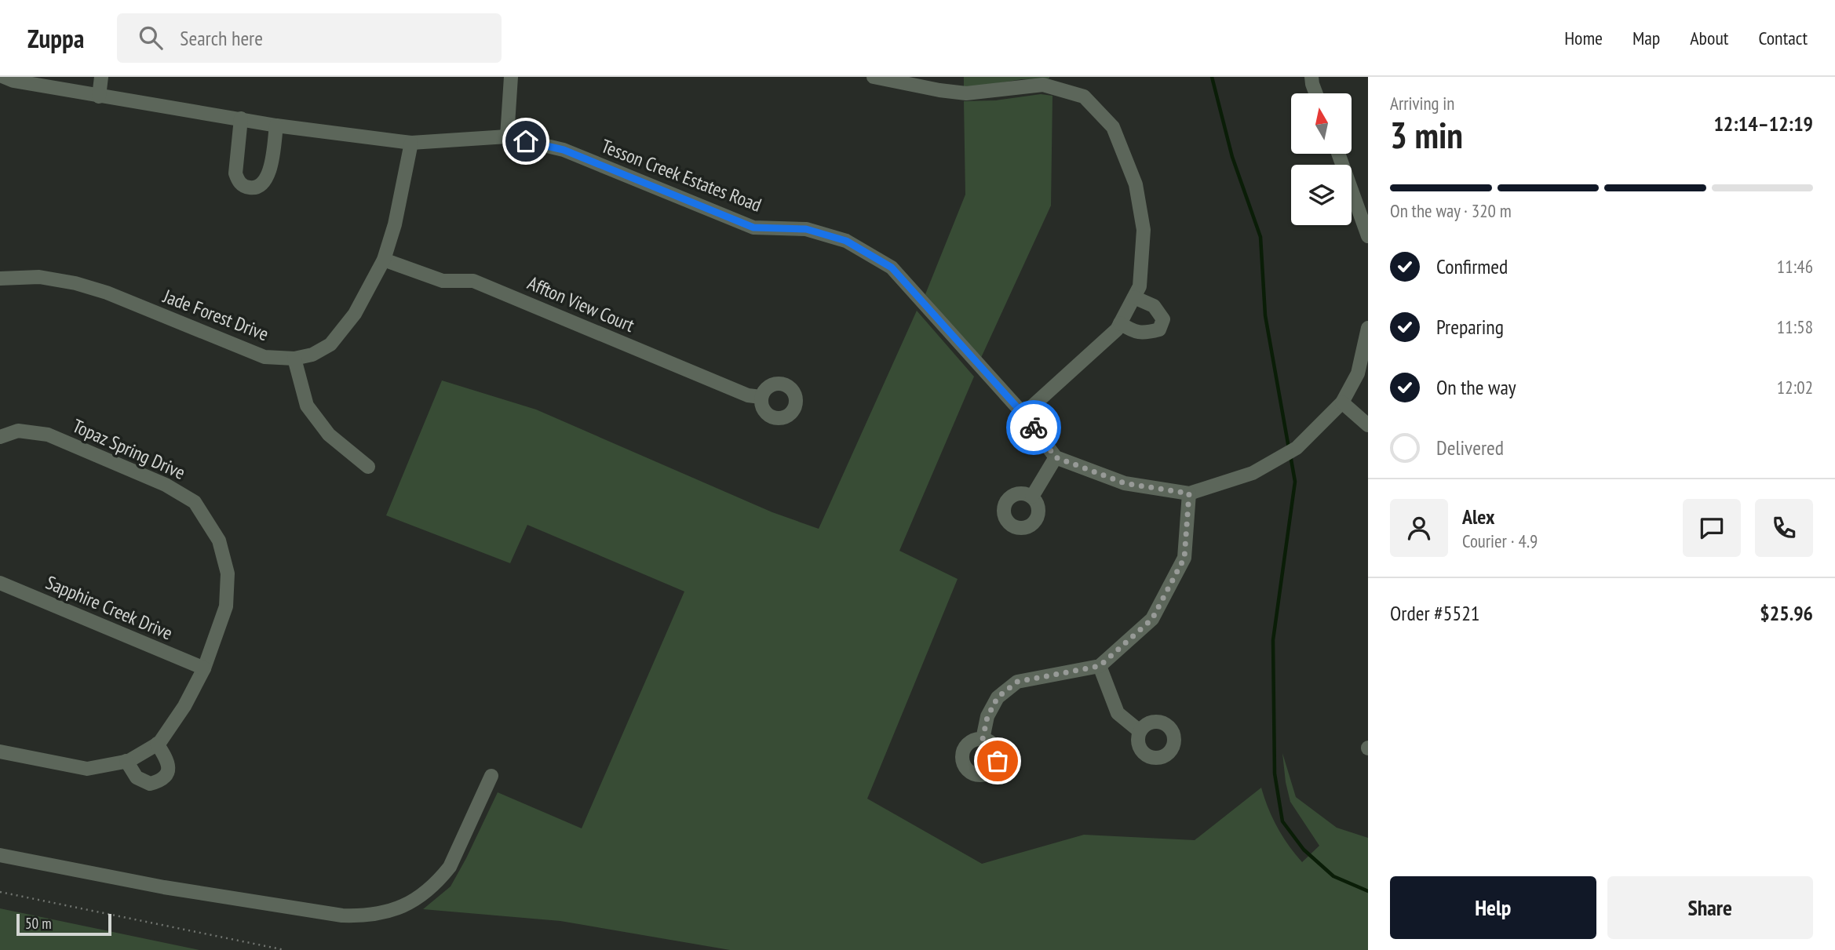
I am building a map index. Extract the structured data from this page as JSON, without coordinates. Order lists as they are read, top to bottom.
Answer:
{
  "streets": {
    "street": [
      "Tesson Creek Estates Road",
      "Affton View Court",
      "Jade Forest Drive",
      "Topaz Spring Drive",
      "Sapphire Creek Drive"
    ]
  },
  "crossings": [
    ["Tesson Creek Estates Road", "Jade Forest Drive"],
    ["Affton View Court", "Jade Forest Drive"],
    ["Topaz Spring Drive", "Sapphire Creek Drive"]
  ],
  "scale_bar": "50 m",
  "north": "top",
  "page": {
    "header": "Zuppa",
    "search": "Search here",
    "nav": [
      "Home",
      "Map",
      "About",
      "Contact"
    ],
    "heading": ["3 min", "Arriving in", "12:14–12:19"],
    "panel": [
      "Alex",
      "Courier · 4.9",
      "Order #5521",
      "$25.96"
    ],
    "bar": "On the way · 320 m",
    "list": [
      ["Confirmed", "11:46"],
      ["Preparing", "11:58"],
      ["On the way", "12:02"],
      "Delivered"
    ],
    "buttons": ["Help", "Share"],
    "scale": "50 m"
  }
}
